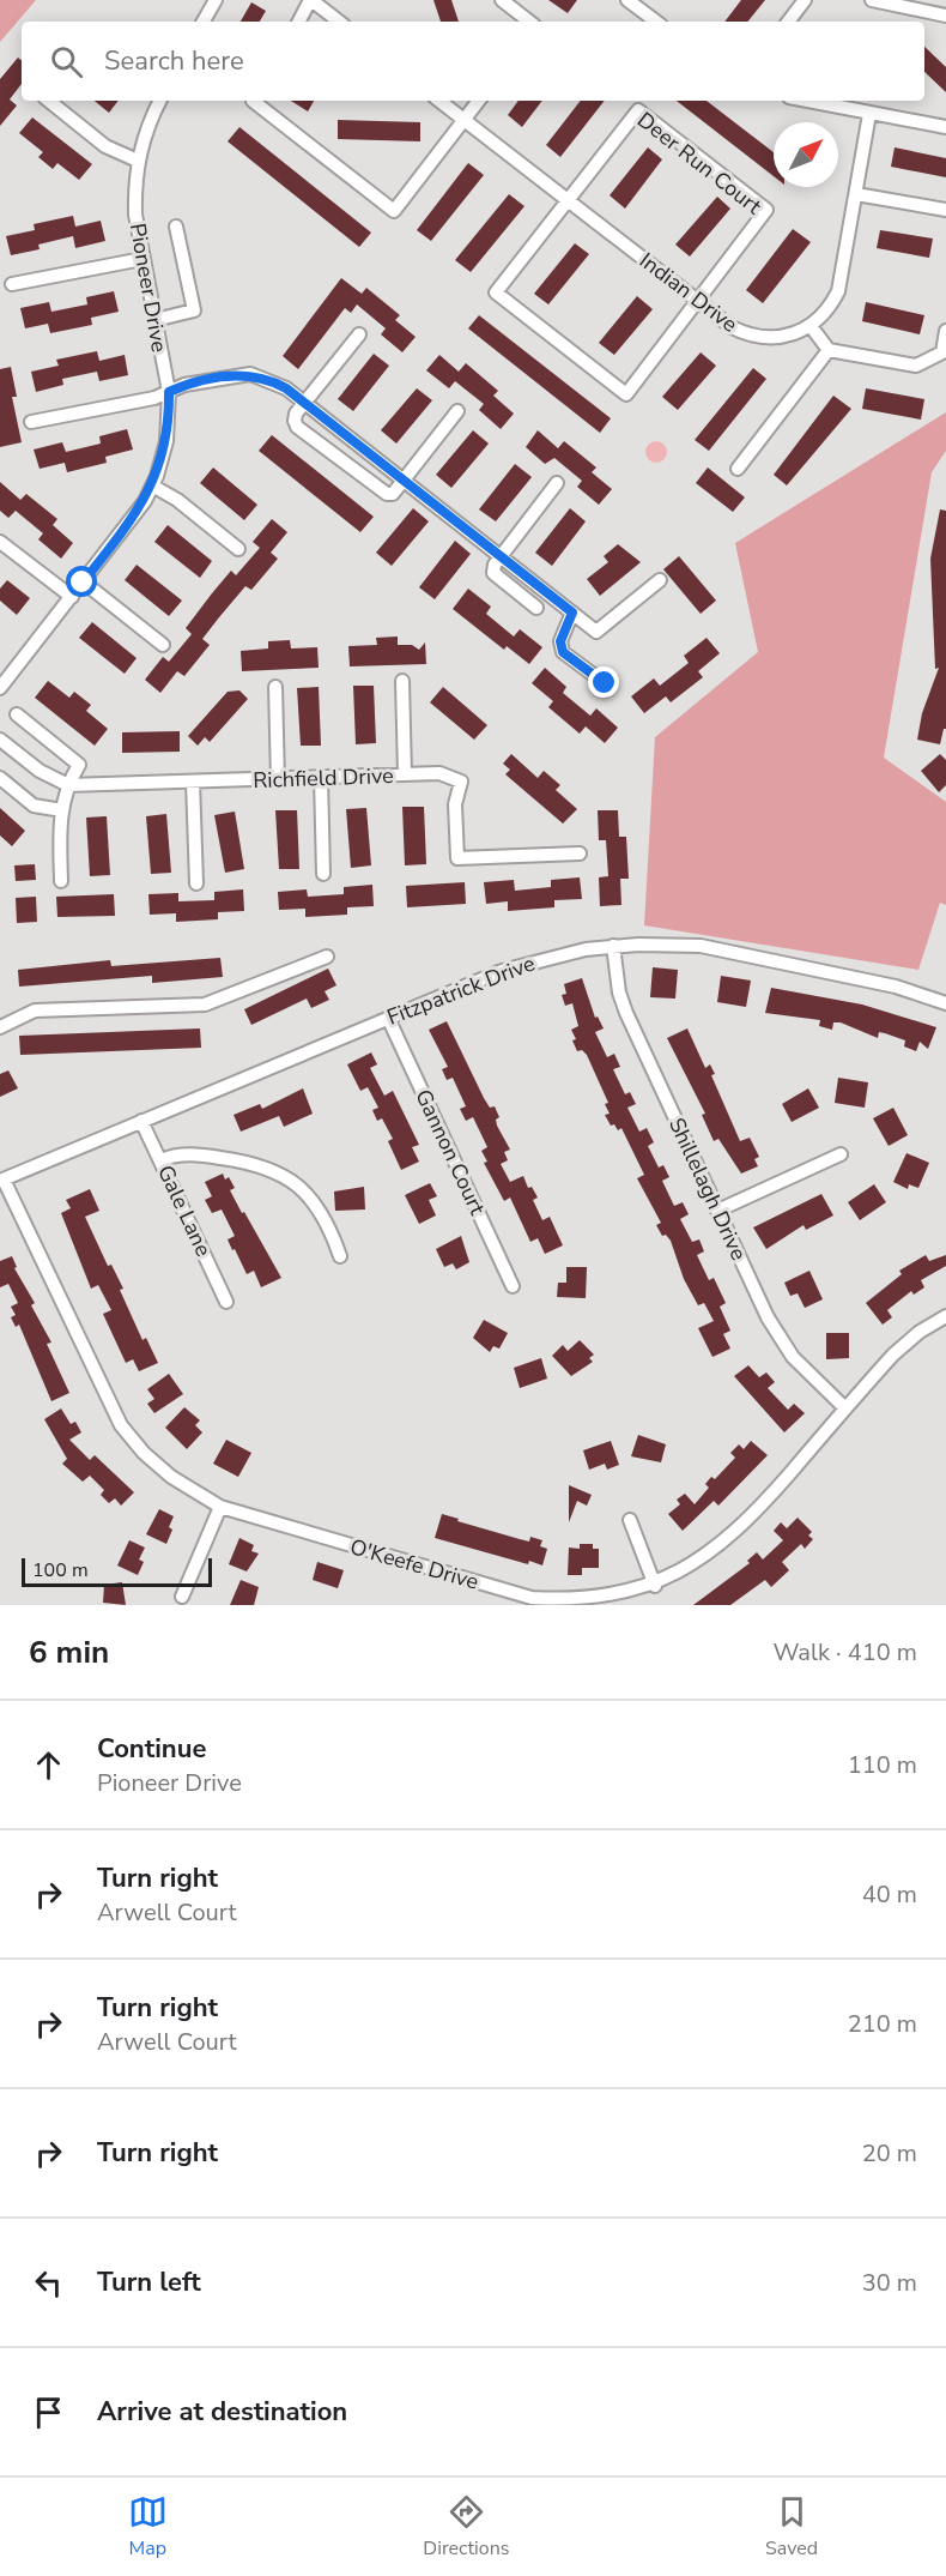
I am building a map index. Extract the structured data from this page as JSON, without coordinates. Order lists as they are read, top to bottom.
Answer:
{
  "streets": {
    "street": [
      "Deer Run Court",
      "Pioneer Drive",
      "Indian Drive",
      "Richfield Drive",
      "Fitzpatrick Drive",
      "Gannon Court",
      "Shillelagh Drive",
      "Gale Lane",
      "O'Keefe Drive"
    ]
  },
  "crossings": [
    ["Deer Run Court", "Indian Drive"],
    ["Fitzpatrick Drive", "Gannon Court"],
    ["Fitzpatrick Drive", "Shillelagh Drive"],
    ["Fitzpatrick Drive", "Gale Lane"],
    ["Fitzpatrick Drive", "O'Keefe Drive"],
    ["Shillelagh Drive", "O'Keefe Drive"]
  ],
  "scale_bar": "100 m",
  "north": "top right",
  "page": {
    "search": "Search here",
    "scale": "100 m",
    "heading": ["6 min", "Walk · 410 m"],
    "list": [
      ["Continue", "Pioneer Drive", "110 m"],
      ["Turn right", "Arwell Court", "40 m"],
      ["Turn right", "Arwell Court", "210 m"],
      ["Turn right", "20 m"],
      ["Turn left", "30 m"],
      "Arrive at destination"
    ],
    "nav": ["Map", "Directions", "Saved"]
  }
}
